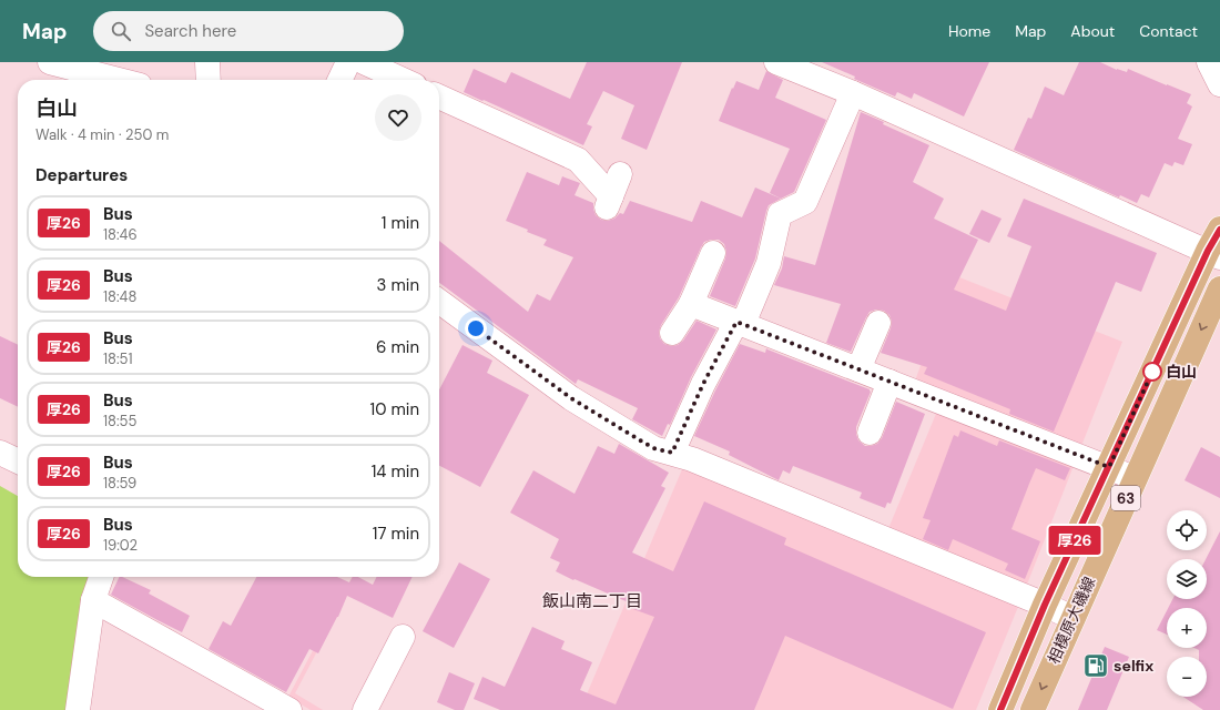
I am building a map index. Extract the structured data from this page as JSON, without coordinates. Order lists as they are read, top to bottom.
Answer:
{
  "streets": {
    "main road": ["63", "相模原大磯線"]
  },
  "districts": ["飯山南二丁目"],
  "places": {
    "other": ["白山"],
    "fuel station": ["selfix"]
  },
  "lines": ["bus line 厚26"],
  "page": {
    "header": "Map",
    "search": "Search here",
    "nav": [
      "Home",
      "Map",
      "About",
      "Contact"
    ],
    "on_map": "厚26",
    "heading": [
      ["白山", "Walk · 4 min · 250 m"],
      "Departures"
    ],
    "list": [
      {
        "mark": "厚26",
        "name": "Bus",
        "note": "18:46",
        "value": "1 min"
      },
      {
        "mark": "厚26",
        "name": "Bus",
        "note": "18:48",
        "value": "3 min"
      },
      {
        "mark": "厚26",
        "name": "Bus",
        "note": "18:51",
        "value": "6 min"
      },
      {
        "mark": "厚26",
        "name": "Bus",
        "note": "18:55",
        "value": "10 min"
      },
      {
        "mark": "厚26",
        "name": "Bus",
        "note": "18:59",
        "value": "14 min"
      },
      {
        "mark": "厚26",
        "name": "Bus",
        "note": "19:02",
        "value": "17 min"
      }
    ],
    "map_buttons": ["+", "−"]
  }
}
